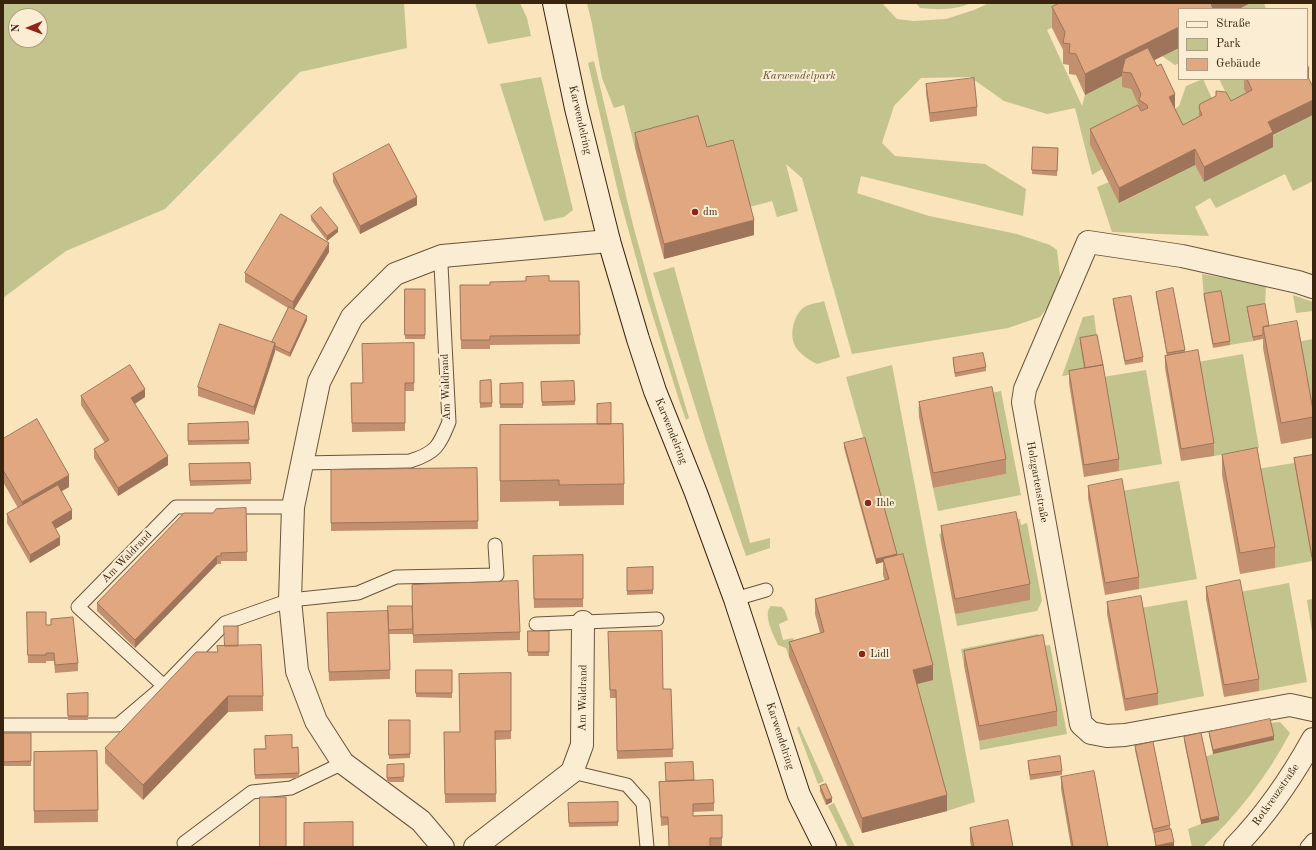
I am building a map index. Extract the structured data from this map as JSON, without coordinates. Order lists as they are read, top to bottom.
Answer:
{
  "streets": {
    "street": [
      "Karwendelring",
      "Am Waldrand",
      "Holzgartenstraße",
      "Rotkreuzstraße"
    ]
  },
  "parks": ["Karwendelpark"],
  "places": ["dm", "Ihle", "Lidl"],
  "legend": ["Straße", "Park", "Gebäude"],
  "north": "left"
}
